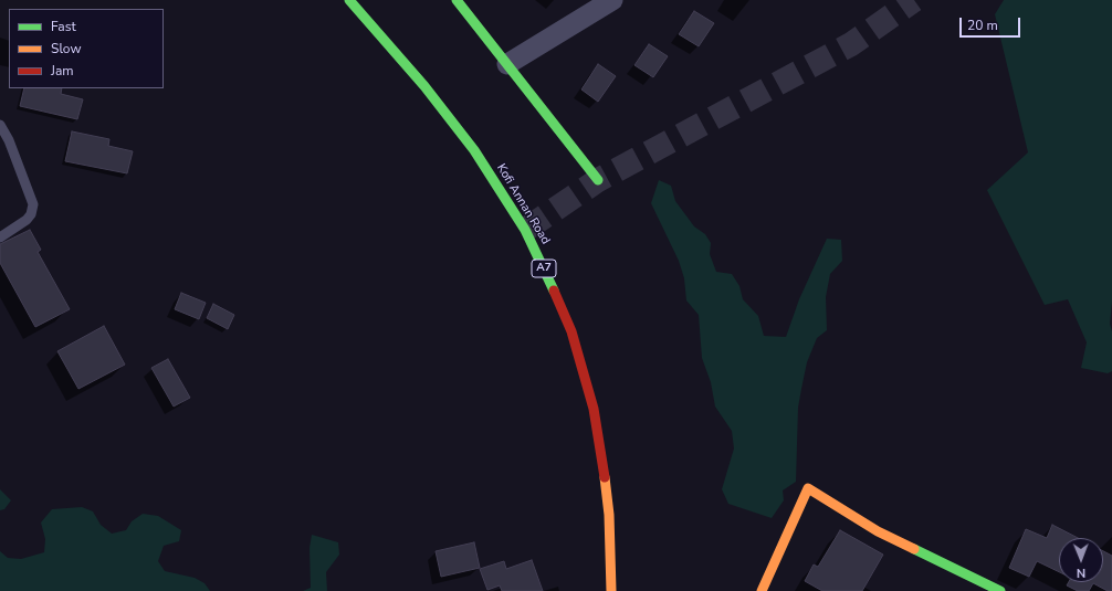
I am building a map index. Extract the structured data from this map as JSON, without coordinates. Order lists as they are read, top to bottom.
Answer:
{
  "streets": {
    "main road": ["Kofi Annan Road", "A7"]
  },
  "legend": ["Fast", "Slow", "Jam"],
  "scale_bar": "20 m",
  "north": "bottom"
}
